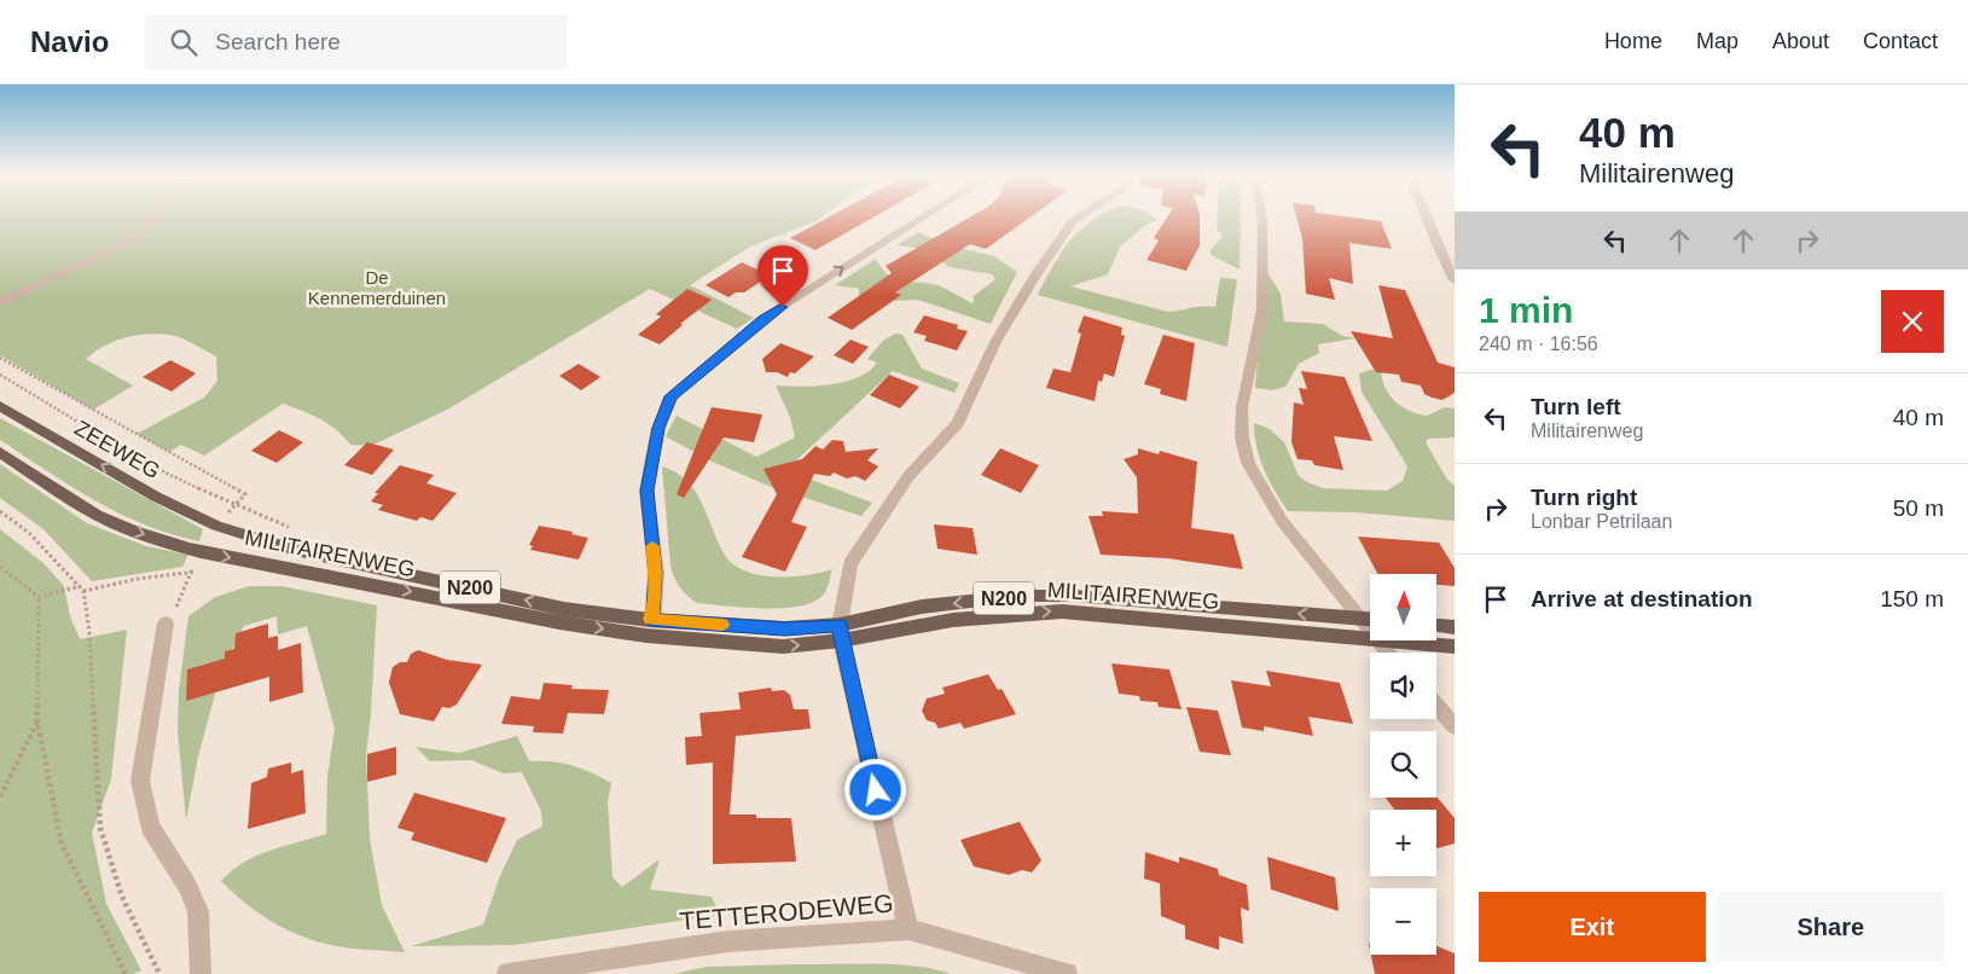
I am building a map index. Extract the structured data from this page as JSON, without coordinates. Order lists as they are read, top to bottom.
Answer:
{
  "streets": {
    "main road": ["ZEEWEG", "MILITAIRENWEG", "N200"],
    "street": ["TETTERODEWEG"]
  },
  "crossings": [
    ["ZEEWEG", "MILITAIRENWEG"]
  ],
  "one_way": ["ZEEWEG"],
  "parks": ["De Kennemerduinen"],
  "north": "top",
  "page": {
    "header": "Navio",
    "search": "Search here",
    "nav": [
      "Home",
      "Map",
      "About",
      "Contact"
    ],
    "turn": ["40 m", "Militairenweg"],
    "heading": ["1 min", "240 m · 16:56"],
    "list": [
      {
        "name": "Turn left",
        "note": "Militairenweg",
        "value": "40 m"
      },
      {
        "name": "Turn right",
        "note": "Lonbar Petrilaan",
        "value": "50 m"
      },
      {
        "name": "Arrive at destination",
        "value": "150 m"
      }
    ],
    "map_buttons": ["+", "−"],
    "buttons": ["Exit", "Share"]
  }
}
